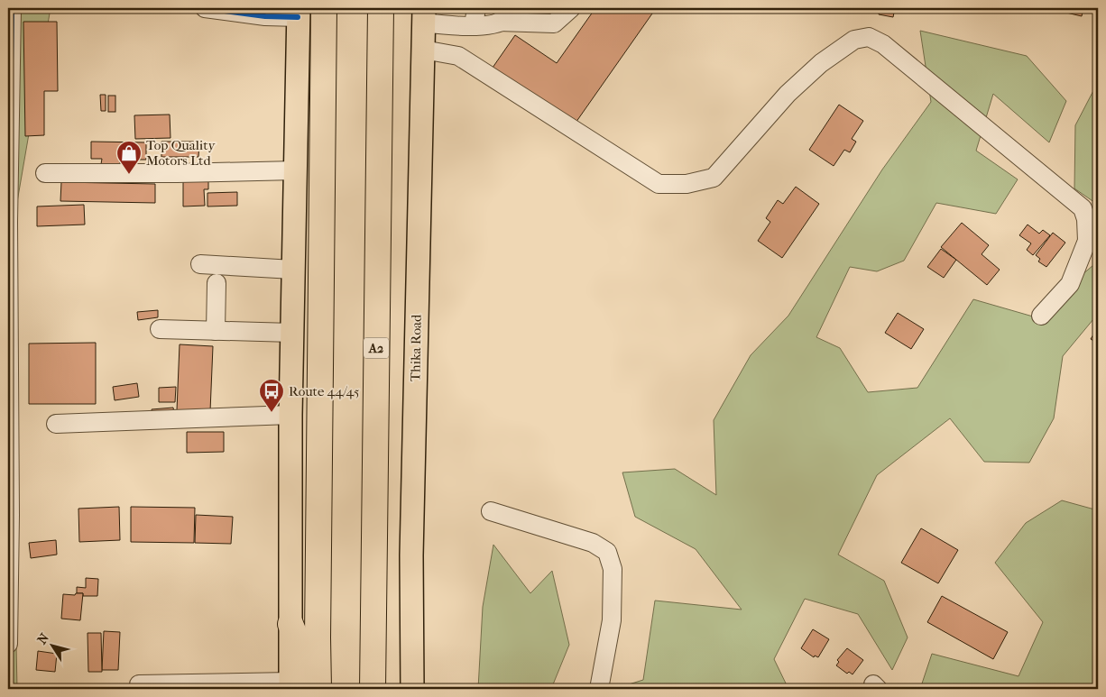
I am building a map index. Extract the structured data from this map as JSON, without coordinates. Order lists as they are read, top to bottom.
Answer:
{
  "streets": {
    "highway": ["A2"],
    "main road": ["Thika Road"]
  },
  "places": {
    "shop": ["Top Quality Motors Ltd"],
    "bus stop": ["Route 44/45"]
  },
  "north": "top left"
}
